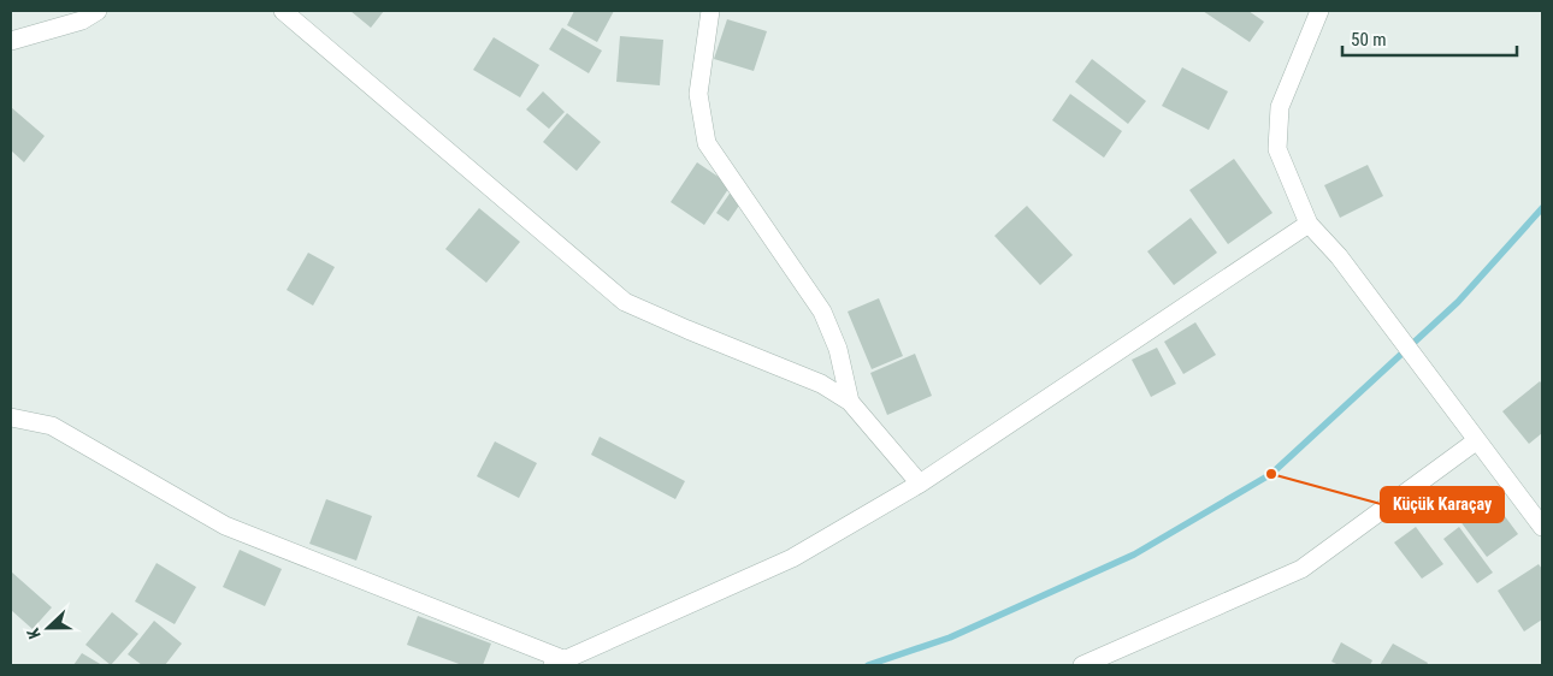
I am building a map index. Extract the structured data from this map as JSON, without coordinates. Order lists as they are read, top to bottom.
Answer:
{
  "places": ["Küçük Karaçay"],
  "scale_bar": "50 m",
  "north": "left"
}
